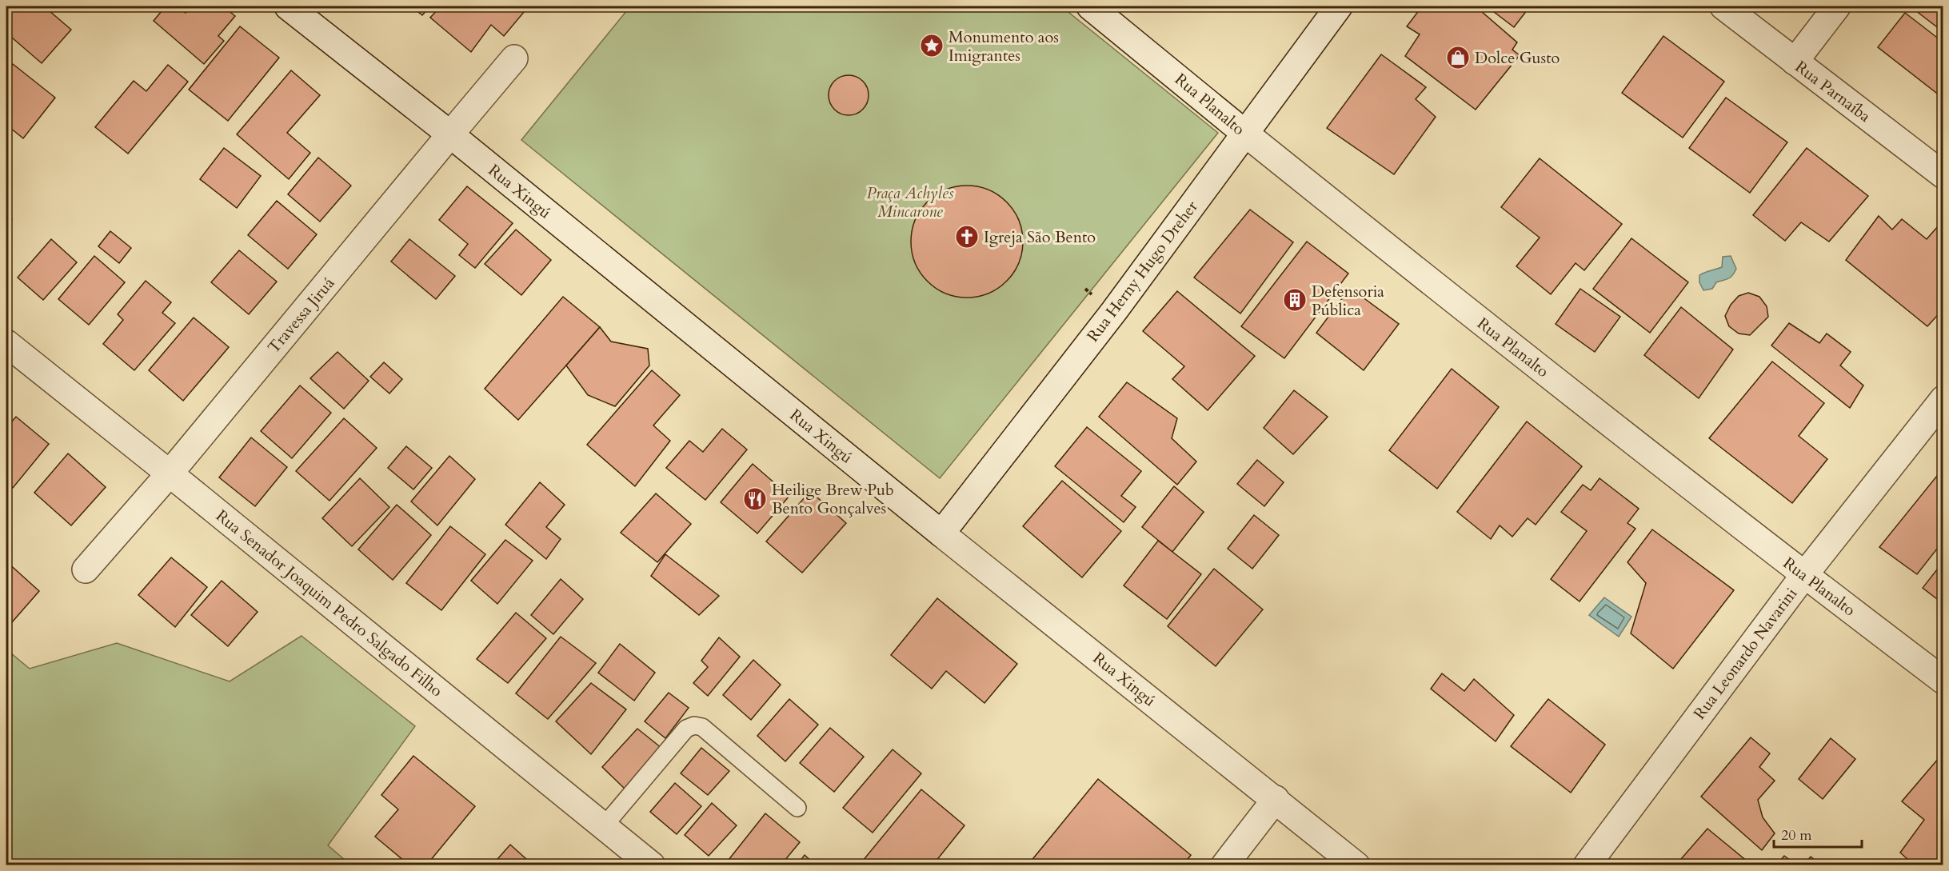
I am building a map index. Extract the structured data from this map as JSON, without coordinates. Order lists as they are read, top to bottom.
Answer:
{
  "streets": {
    "street": [
      "Rua Parnaíba",
      "Rua Planalto",
      "Rua Xingú",
      "Rua Herny Hugo Dreher",
      "Travessa Jiruá",
      "Rua Senador Joaquim Pedro Salgado Filho",
      "Rua Leonardo Navarini"
    ]
  },
  "crossings": [
    ["Rua Planalto", "Rua Herny Hugo Dreher"],
    ["Rua Planalto", "Rua Leonardo Navarini"],
    ["Rua Xingú", "Rua Herny Hugo Dreher"],
    ["Rua Xingú", "Travessa Jiruá"],
    ["Travessa Jiruá", "Rua Senador Joaquim Pedro Salgado Filho"]
  ],
  "parks": ["Praça Achyles Mincarone"],
  "places": {
    "place": ["Monumento aos Imigrantes"],
    "shop": ["Dolce Gusto"],
    "church": ["Igreja São Bento"],
    "building": ["Defensoria Pública"],
    "restaurant": ["Heilige Brew Pub Bento Gonçalves"]
  },
  "scale_bar": "20 m"
}
